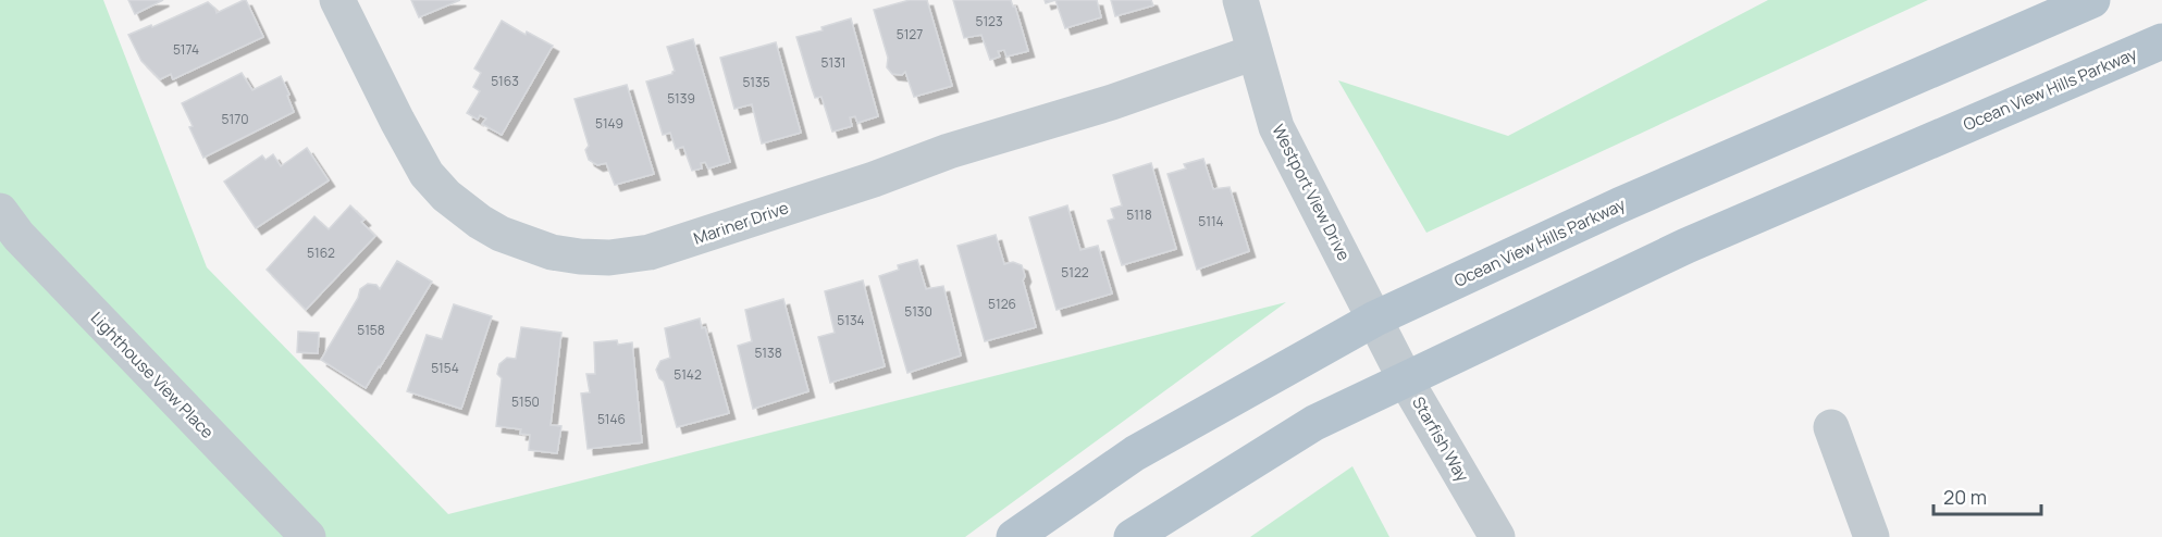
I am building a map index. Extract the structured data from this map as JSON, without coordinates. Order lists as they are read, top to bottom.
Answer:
{
  "streets": {
    "main road": ["Ocean View Hills Parkway"],
    "street": [
      "Westport View Drive",
      "Mariner Drive",
      "Lighthouse View Place",
      "Starfish Way"
    ]
  },
  "crossings": [
    ["Ocean View Hills Parkway", "Westport View Drive"],
    ["Ocean View Hills Parkway", "Starfish Way"],
    ["Westport View Drive", "Mariner Drive"],
    ["Westport View Drive", "Starfish Way"]
  ],
  "house_numbers": [
    "5123",
    "5127",
    "5174",
    "5131",
    "5163",
    "5135",
    "5139",
    "5170",
    "5149",
    "5118",
    "5114",
    "5162",
    "5122",
    "5126",
    "5130",
    "5134",
    "5158",
    "5138",
    "5154",
    "5142",
    "5150",
    "5146"
  ],
  "scale_bar": "20 m"
}
